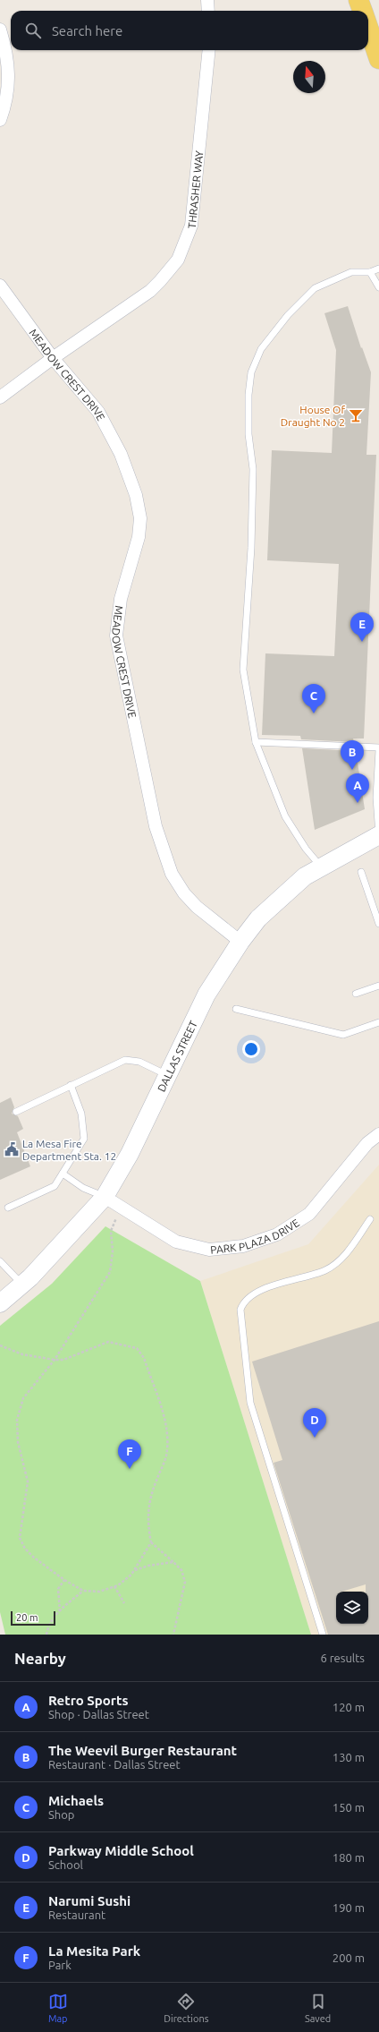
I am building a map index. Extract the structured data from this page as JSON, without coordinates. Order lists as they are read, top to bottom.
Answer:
{
  "streets": {
    "street": [
      "THRASHER WAY",
      "MEADOW CREST DRIVE",
      "DALLAS STREET",
      "PARK PLAZA DRIVE"
    ]
  },
  "crossings": [
    ["THRASHER WAY", "MEADOW CREST DRIVE"],
    ["MEADOW CREST DRIVE", "DALLAS STREET"],
    ["DALLAS STREET", "PARK PLAZA DRIVE"]
  ],
  "places": {
    "bar": ["House Of Draught No 2"],
    "public building": ["La Mesa Fire Department Sta. 12"]
  },
  "scale_bar": "20 m",
  "north": "top",
  "page": {
    "search": "Search here",
    "pins": [
      "E",
      "C",
      "B",
      "A",
      "D",
      "F"
    ],
    "scale": "20 m",
    "heading": ["Nearby", "6 results"],
    "list": [
      {
        "mark": "A",
        "name": "Retro Sports",
        "note": "Shop · Dallas Street",
        "value": "120 m"
      },
      {
        "mark": "B",
        "name": "The Weevil Burger Restaurant",
        "note": "Restaurant · Dallas Street",
        "value": "130 m"
      },
      {
        "mark": "C",
        "name": "Michaels",
        "note": "Shop",
        "value": "150 m"
      },
      {
        "mark": "D",
        "name": "Parkway Middle School",
        "note": "School",
        "value": "180 m"
      },
      {
        "mark": "E",
        "name": "Narumi Sushi",
        "note": "Restaurant",
        "value": "190 m"
      },
      {
        "mark": "F",
        "name": "La Mesita Park",
        "note": "Park",
        "value": "200 m"
      }
    ],
    "nav": ["Map", "Directions", "Saved"]
  }
}
